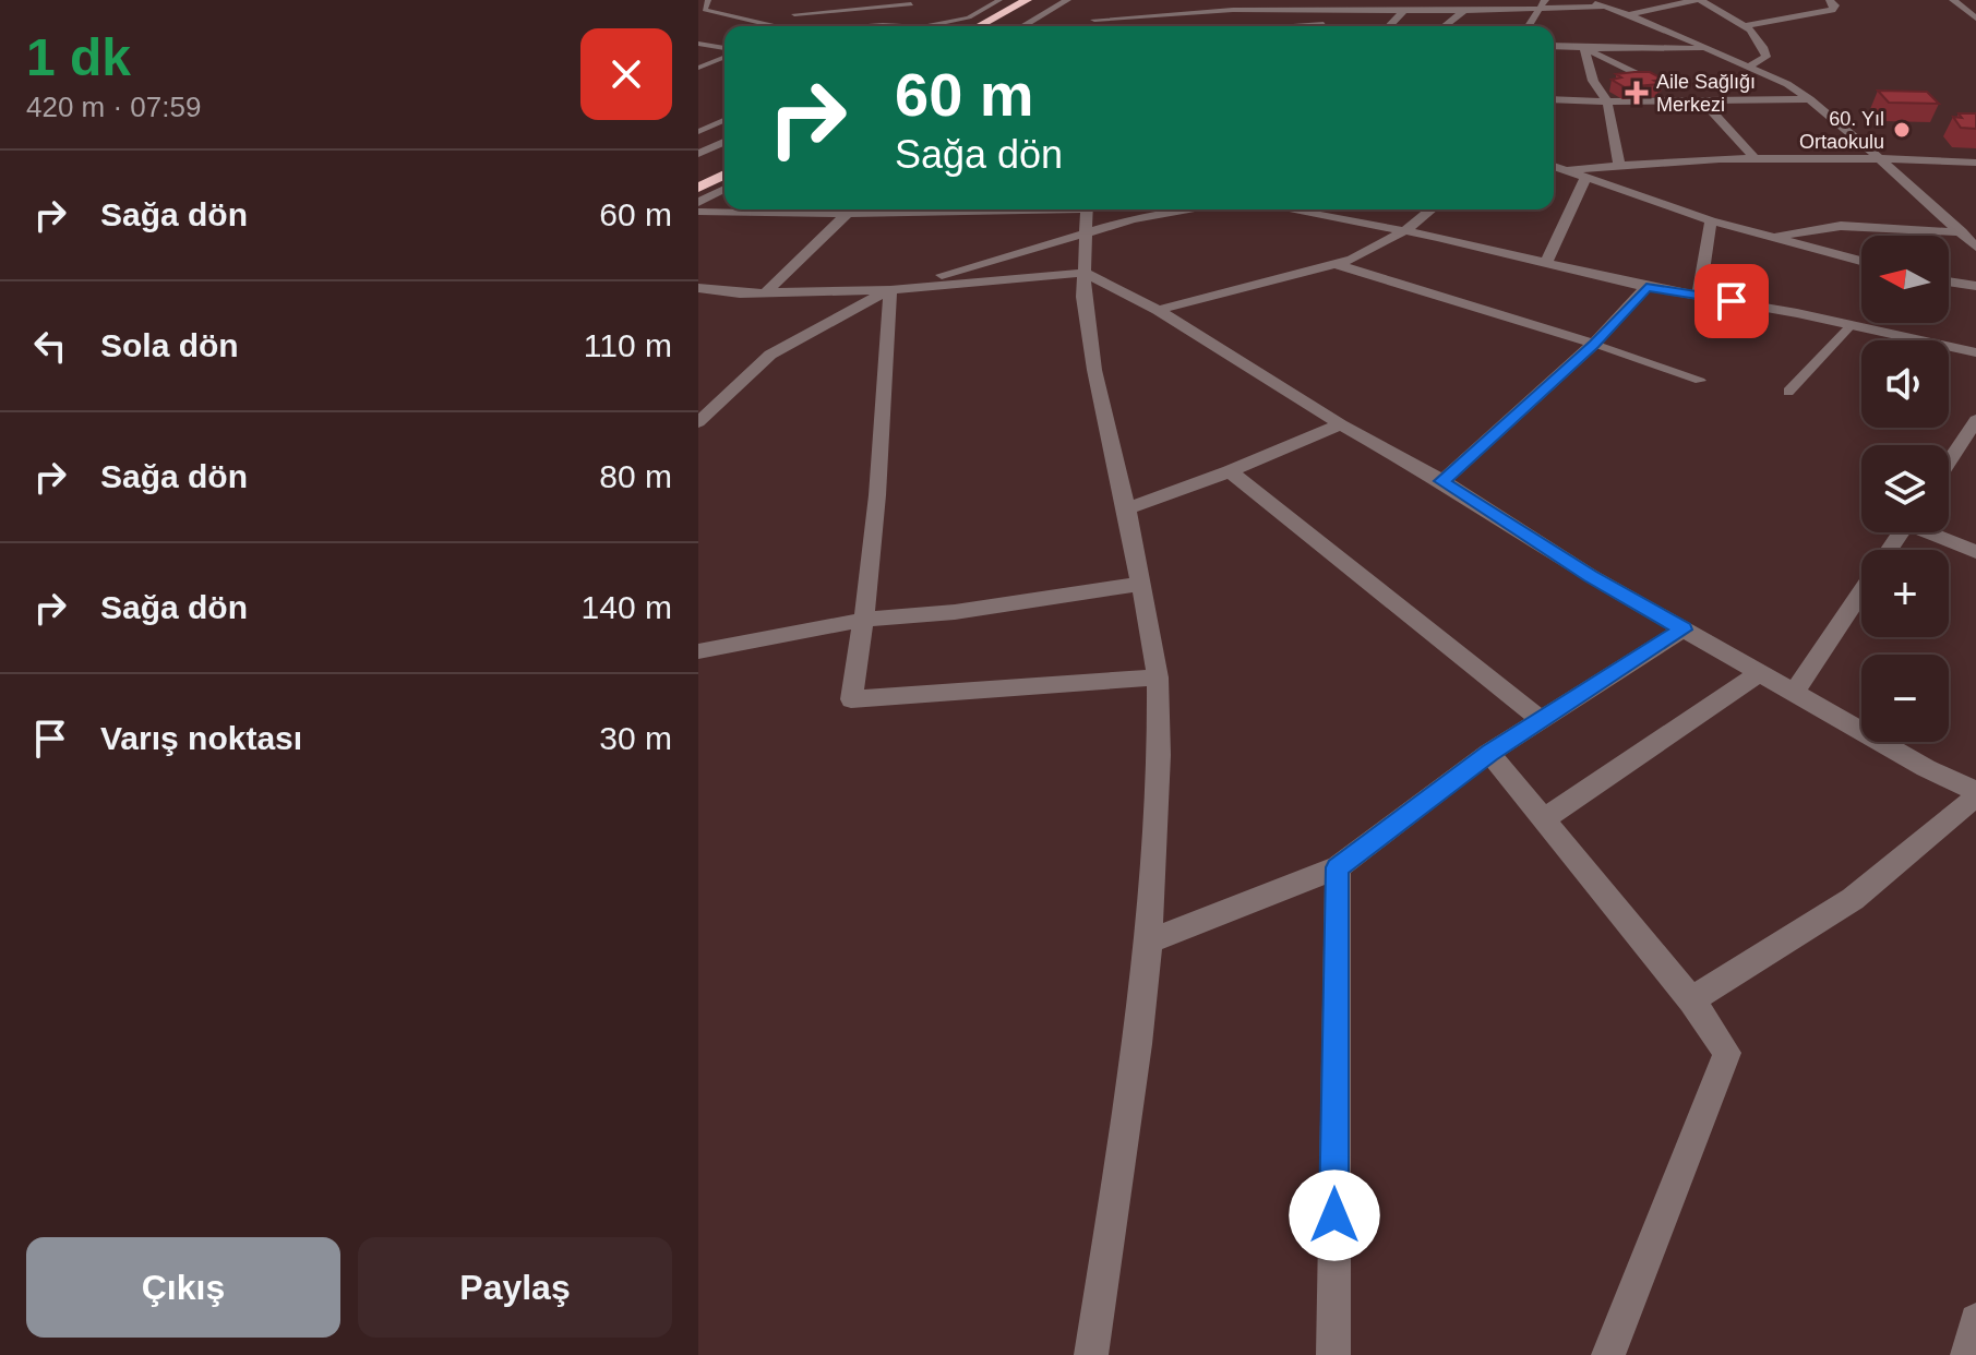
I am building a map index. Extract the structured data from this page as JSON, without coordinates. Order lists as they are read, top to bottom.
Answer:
{
  "places": {
    "health": ["Aile Sağlığı Merkezi"],
    "other": ["60. Yıl Ortaokulu"]
  },
  "north": "left",
  "page": {
    "heading": ["1 dk", "420 m · 07:59"],
    "turn": ["60 m", "Sağa dön"],
    "list": [
      {
        "name": "Sağa dön",
        "value": "60 m"
      },
      {
        "name": "Sola dön",
        "value": "110 m"
      },
      {
        "name": "Sağa dön",
        "value": "80 m"
      },
      {
        "name": "Sağa dön",
        "value": "140 m"
      },
      {
        "name": "Varış noktası",
        "value": "30 m"
      }
    ],
    "map_buttons": ["+", "−"],
    "buttons": ["Çıkış", "Paylaş"]
  }
}
